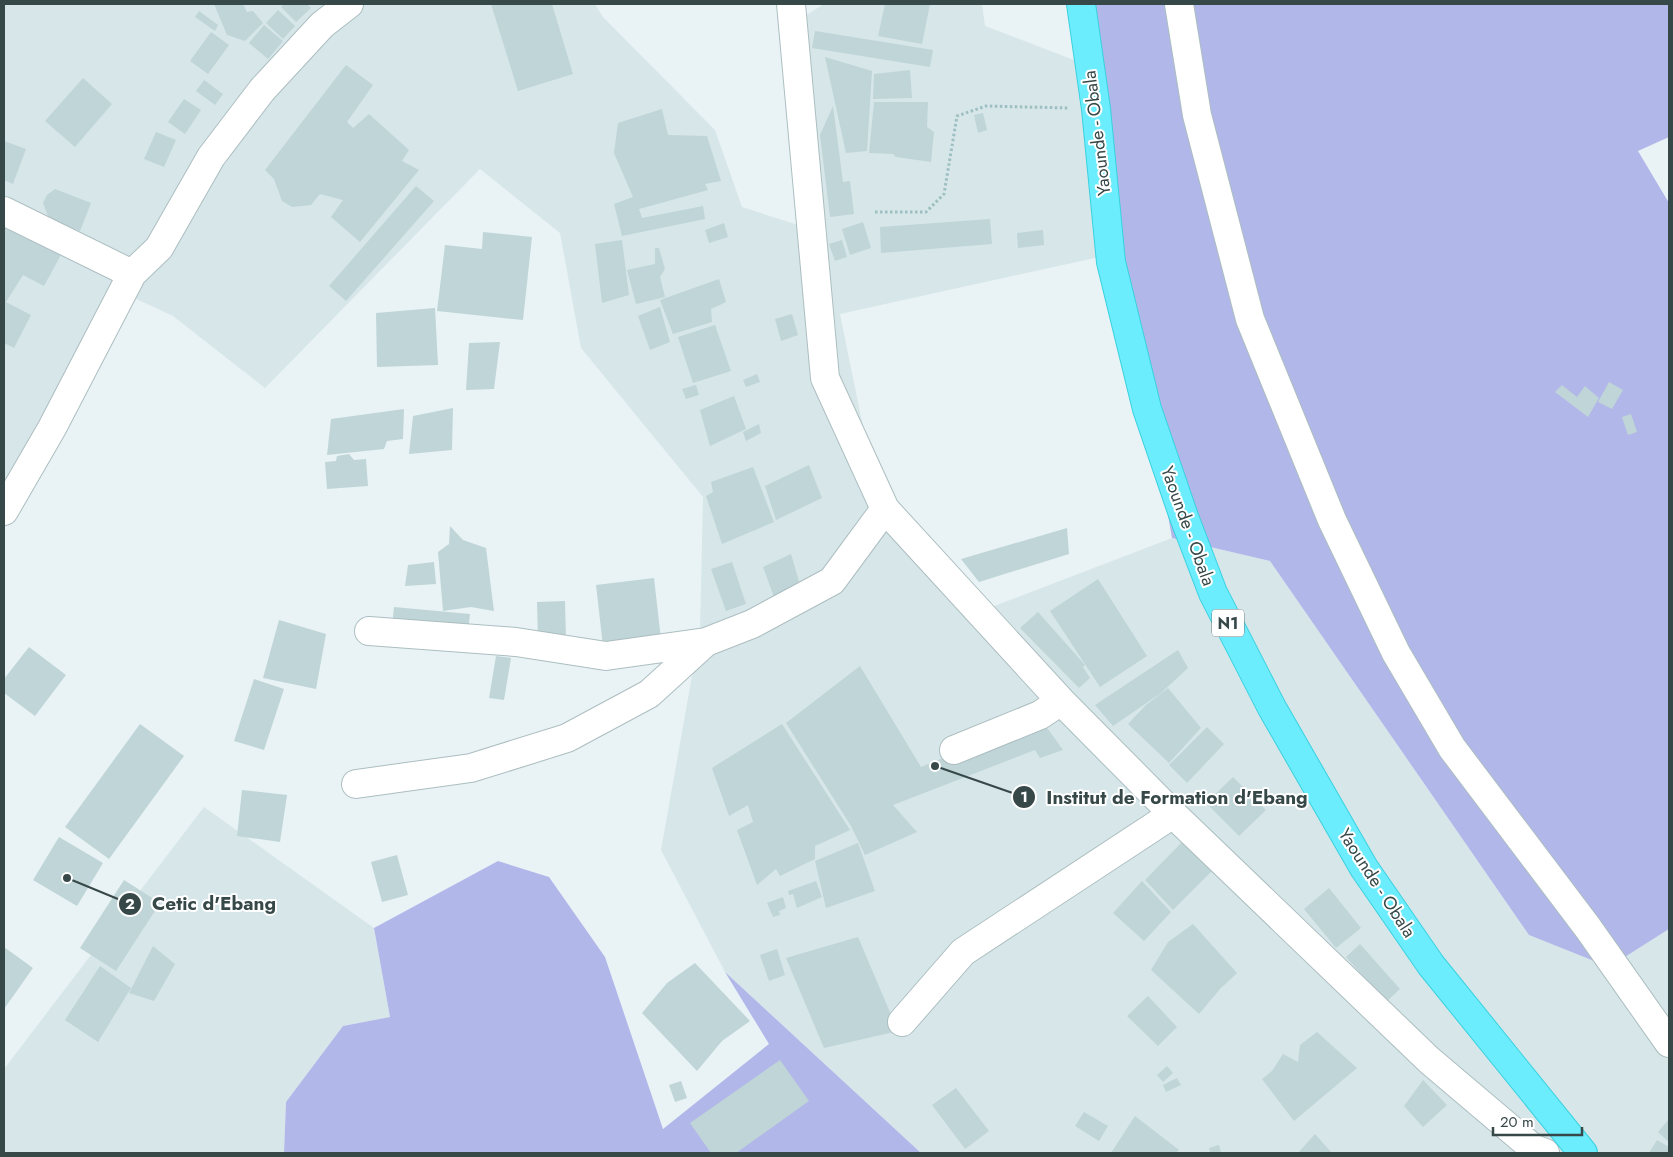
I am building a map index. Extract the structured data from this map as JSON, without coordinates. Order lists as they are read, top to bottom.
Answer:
{
  "streets": {
    "highway": ["Yaounde - Obala", "N1"]
  },
  "places": ["Institut de Formation d'Ebang", "Cetic d'Ebang"],
  "scale_bar": "20 m"
}
